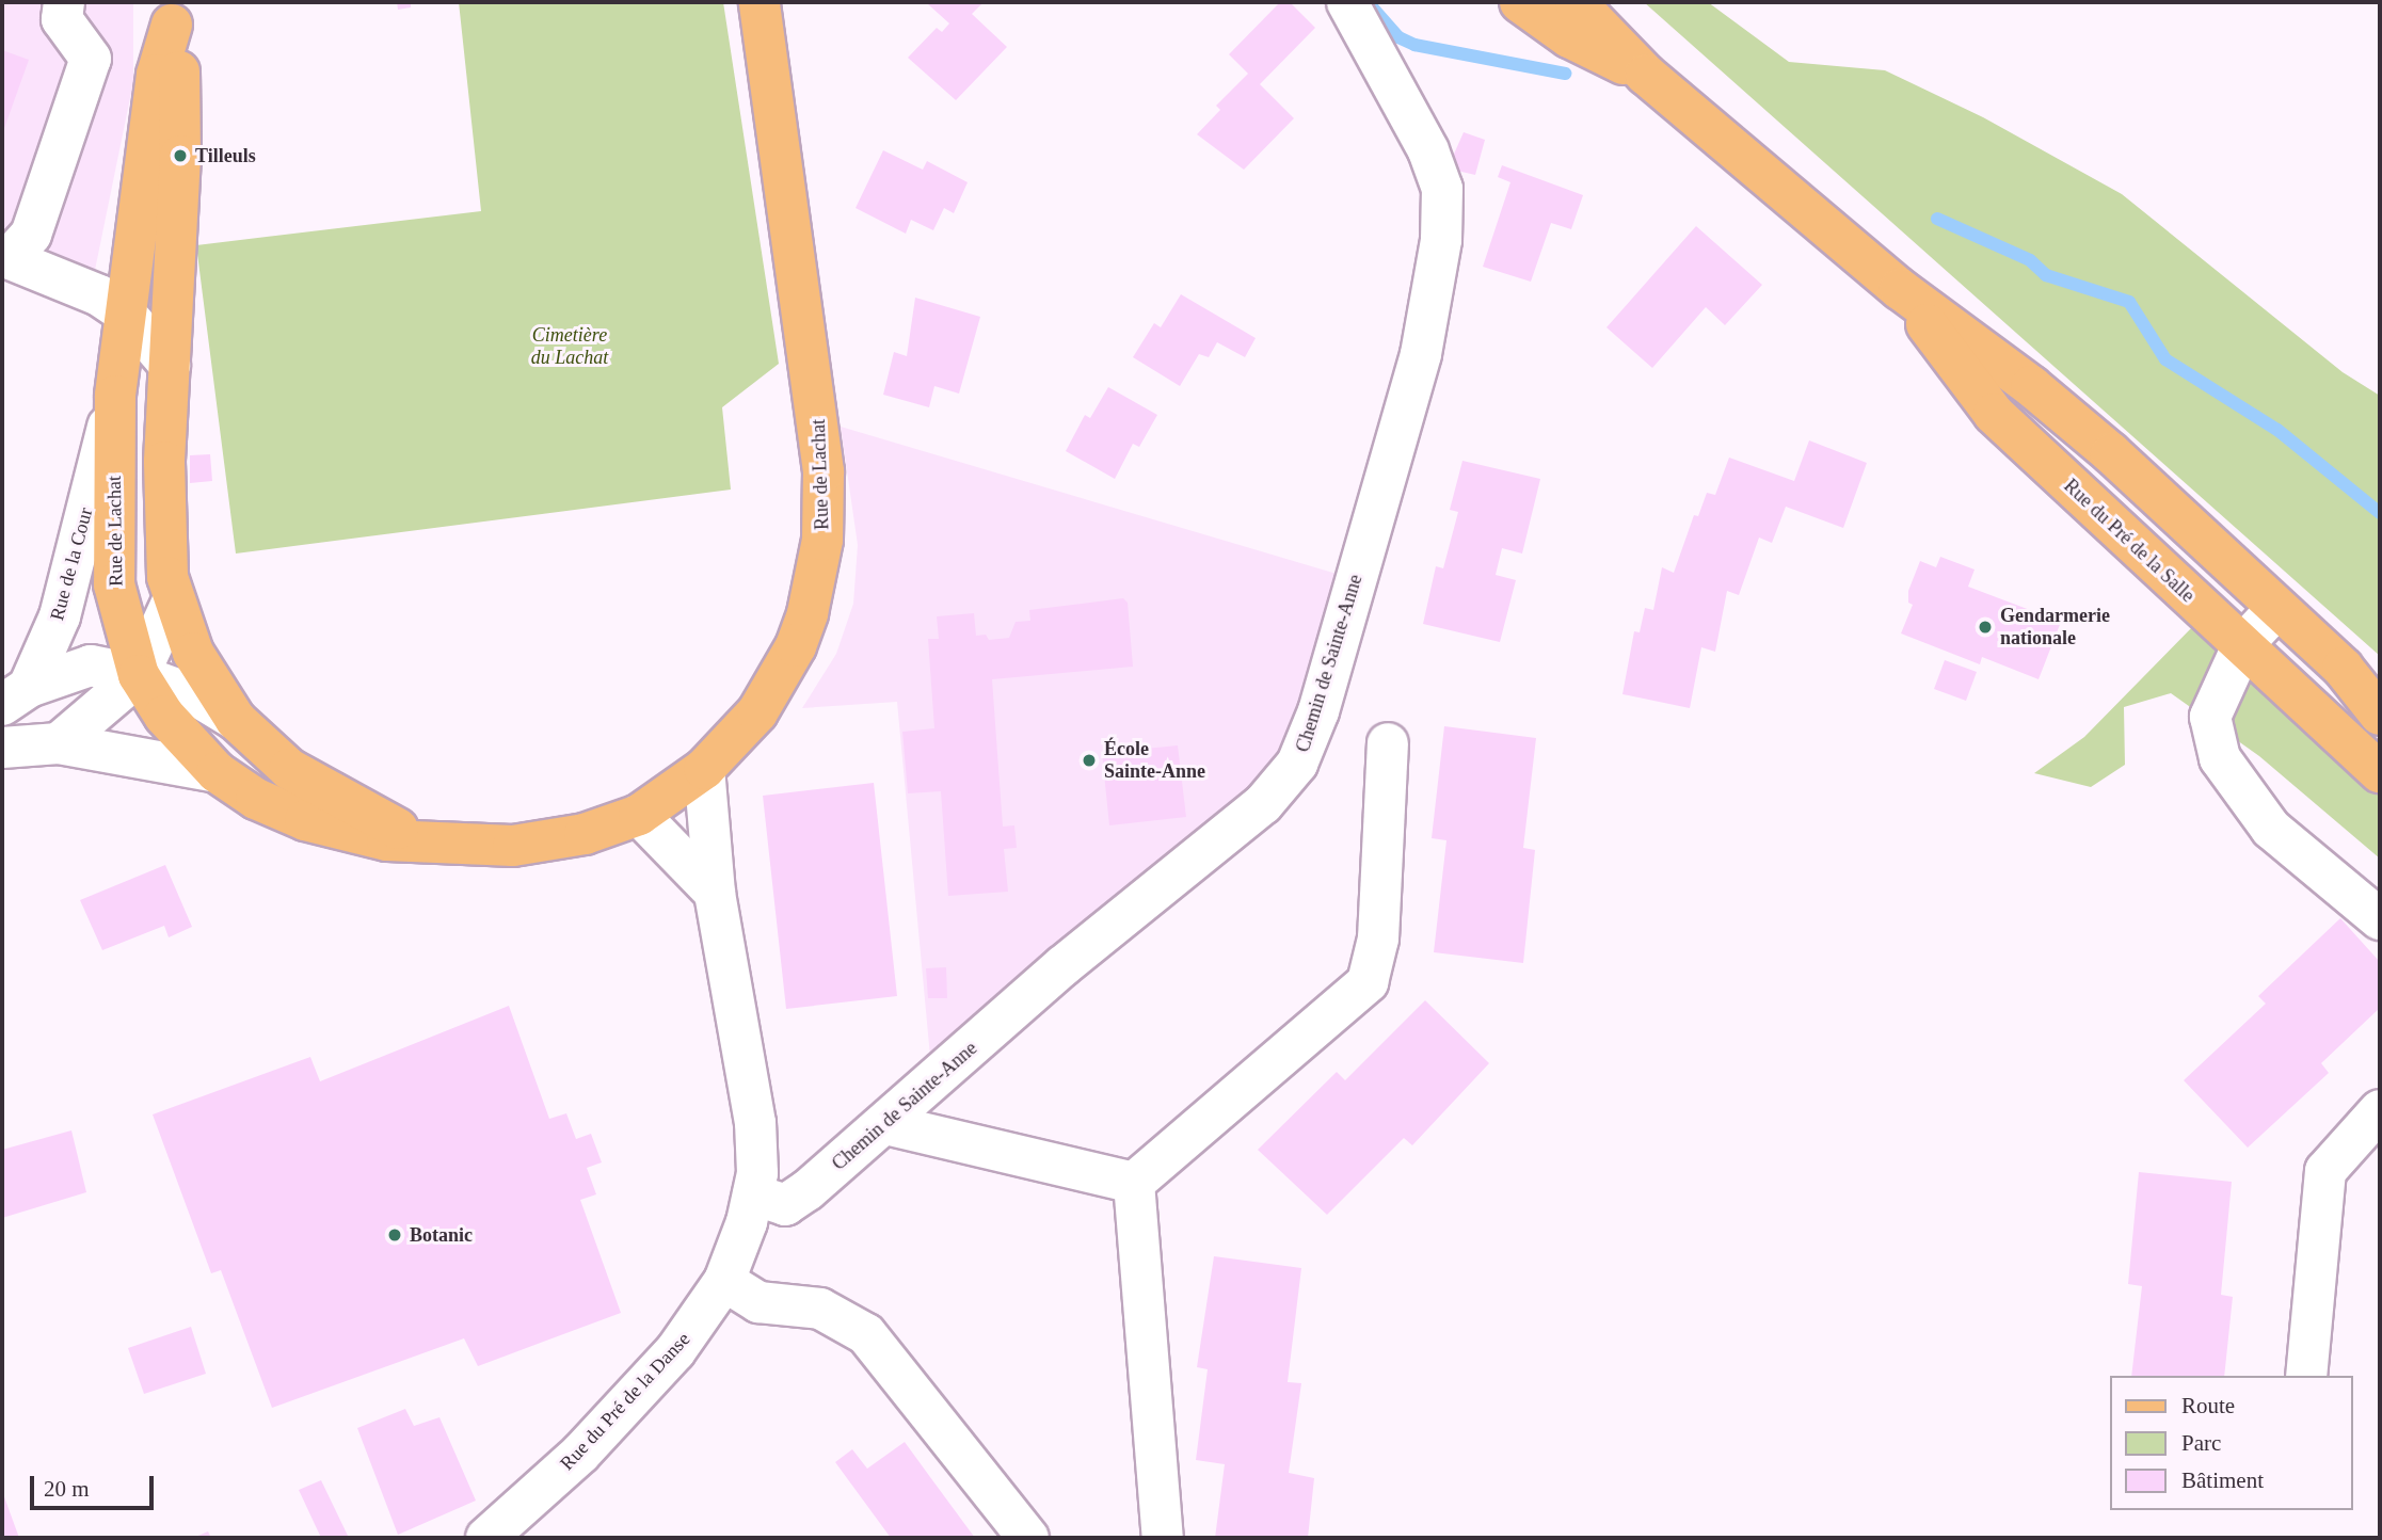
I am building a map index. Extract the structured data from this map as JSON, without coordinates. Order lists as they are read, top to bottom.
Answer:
{
  "streets": {
    "main road": ["Rue de Lachat", "Rue du Pré de la Salle"],
    "street": ["Rue de la Cour", "Chemin de Sainte-Anne", "Rue du Pré de la Danse"]
  },
  "crossings": [
    ["Rue de Lachat", "Rue de la Cour"],
    ["Rue de Lachat", "Rue du Pré de la Danse"],
    ["Chemin de Sainte-Anne", "Rue du Pré de la Danse"]
  ],
  "parks": ["Cimetière du Lachat"],
  "places": [
    "Tilleuls",
    "Gendarmerie nationale",
    "École Sainte-Anne",
    "Botanic"
  ],
  "legend": ["Route", "Parc", "Bâtiment"],
  "scale_bar": "20 m"
}
